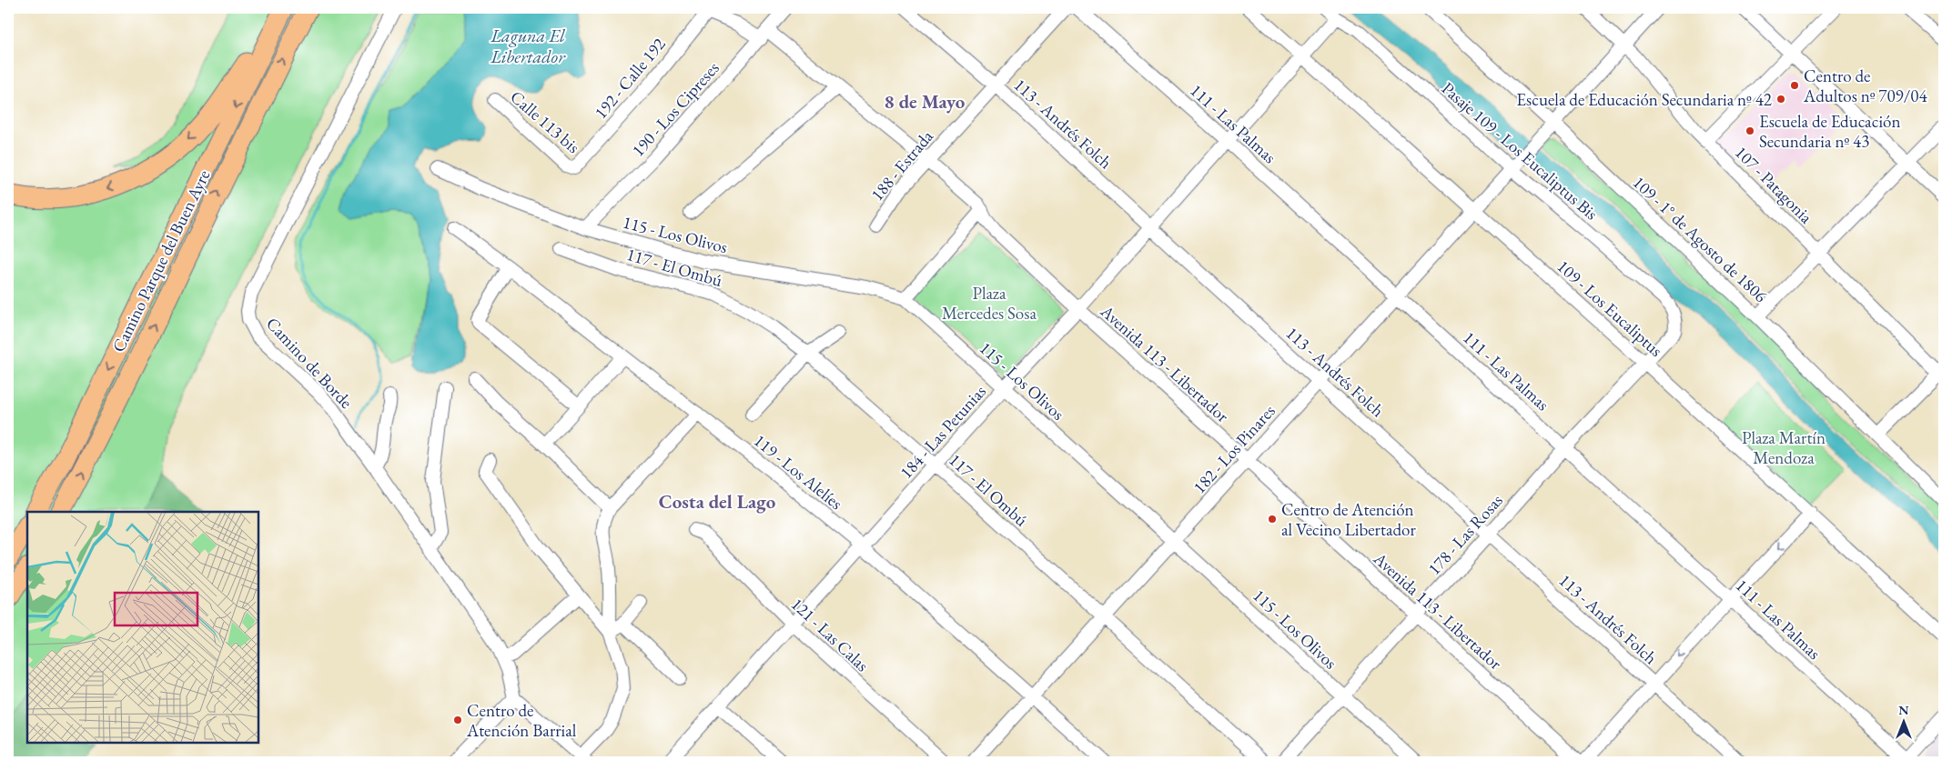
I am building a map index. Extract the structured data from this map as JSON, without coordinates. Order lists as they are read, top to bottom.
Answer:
{
  "streets": {
    "highway": ["Camino Parque del Buen Ayre"],
    "street": [
      "192 - Calle 192",
      "190 - Los Cipreses",
      "Calle 113 bis",
      "113 - Andrés Folch",
      "111 - Las Palmas",
      "Pasaje 109 - Los Eucaliptus Bis",
      "188 - Estrada",
      "107 - Patagonia",
      "115 - Los Olivos",
      "109 - 1° de Agosto de 1806",
      "117 - El Ombú",
      "109 - Los Eucaliptus",
      "Camino de Borde",
      "Avenida 113 - Libertador",
      "184 - Las Petunias",
      "182 - Los Pinares",
      "119 - Los Alelíes",
      "178 - Las Rosas",
      "121 - Las Calas"
    ]
  },
  "crossings": [
    ["192 - Calle 192", "Calle 113 bis"],
    ["192 - Calle 192", "Avenida 113 - Libertador"],
    ["190 - Los Cipreses", "115 - Los Olivos"],
    ["190 - Los Cipreses", "Avenida 113 - Libertador"],
    ["113 - Andrés Folch", "188 - Estrada"],
    ["113 - Andrés Folch", "184 - Las Petunias"],
    ["113 - Andrés Folch", "182 - Los Pinares"],
    ["113 - Andrés Folch", "178 - Las Rosas"],
    ["111 - Las Palmas", "184 - Las Petunias"],
    ["111 - Las Palmas", "182 - Los Pinares"],
    ["111 - Las Palmas", "178 - Las Rosas"],
    ["Pasaje 109 - Los Eucaliptus Bis", "184 - Las Petunias"],
    ["Pasaje 109 - Los Eucaliptus Bis", "182 - Los Pinares"],
    ["Pasaje 109 - Los Eucaliptus Bis", "178 - Las Rosas"],
    ["188 - Estrada", "Avenida 113 - Libertador"],
    ["107 - Patagonia", "182 - Los Pinares"],
    ["115 - Los Olivos", "184 - Las Petunias"],
    ["115 - Los Olivos", "182 - Los Pinares"],
    ["115 - Los Olivos", "178 - Las Rosas"],
    ["109 - 1° de Agosto de 1806", "182 - Los Pinares"],
    ["117 - El Ombú", "184 - Las Petunias"],
    ["117 - El Ombú", "182 - Los Pinares"],
    ["109 - Los Eucaliptus", "184 - Las Petunias"],
    ["109 - Los Eucaliptus", "182 - Los Pinares"],
    ["109 - Los Eucaliptus", "178 - Las Rosas"],
    ["Avenida 113 - Libertador", "184 - Las Petunias"],
    ["Avenida 113 - Libertador", "182 - Los Pinares"],
    ["Avenida 113 - Libertador", "178 - Las Rosas"],
    ["184 - Las Petunias", "119 - Los Alelíes"],
    ["184 - Las Petunias", "121 - Las Calas"],
    ["182 - Los Pinares", "119 - Los Alelíes"]
  ],
  "districts": ["8 de Mayo", "Costa del Lago"],
  "water": ["Laguna El Libertador"],
  "parks": ["Plaza Mercedes Sosa", "Plaza Martín Mendoza"],
  "places": [
    "Centro de Adultos nº 709/04",
    "Escuela de Educación Secundaria nº 42",
    "Escuela de Educación Secundaria nº 43",
    "Centro de Atención al Vecino Libertador",
    "Centro de Atención Barrial"
  ],
  "north": "top"
}
